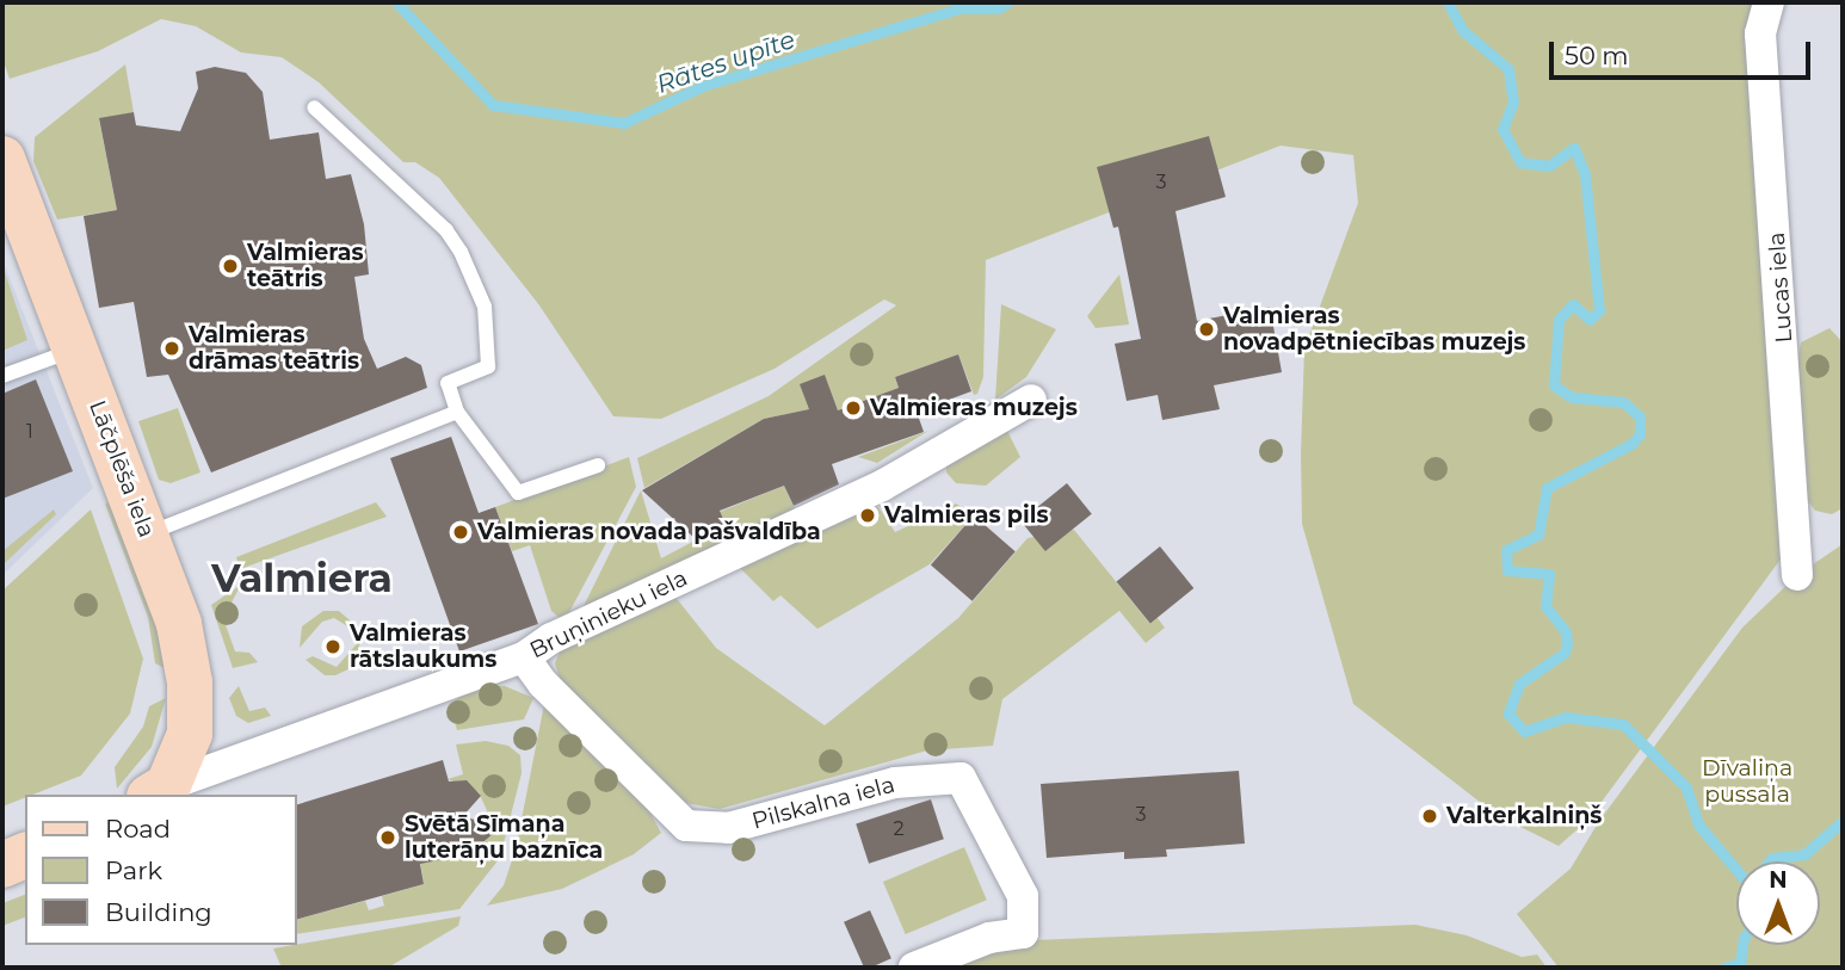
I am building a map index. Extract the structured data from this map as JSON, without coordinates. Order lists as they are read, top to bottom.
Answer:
{
  "streets": {
    "main road": ["Lāčplēša iela"],
    "street": ["Lucas iela", "Bruņinieku iela", "Pilskalna iela"]
  },
  "crossings": [
    ["Lāčplēša iela", "Bruņinieku iela"],
    ["Bruņinieku iela", "Pilskalna iela"]
  ],
  "districts": ["Valmiera"],
  "water": ["Rātes upīte"],
  "parks": ["Dīvaliņa pussala"],
  "places": [
    "Valmieras teātris",
    "Valmieras novadpētniecības muzejs",
    "Valmieras drāmas teātris",
    "Valmieras muzejs",
    "Valmieras pils",
    "Valmieras novada pašvaldība",
    "Valmieras rātslaukums",
    "Valterkalniņš",
    "Svētā Sīmaņa luterāņu baznīca"
  ],
  "house_numbers": [
    "3",
    "1",
    "3",
    "2"
  ],
  "legend": ["Road", "Park", "Building"],
  "scale_bar": "50 m",
  "north": "top"
}
